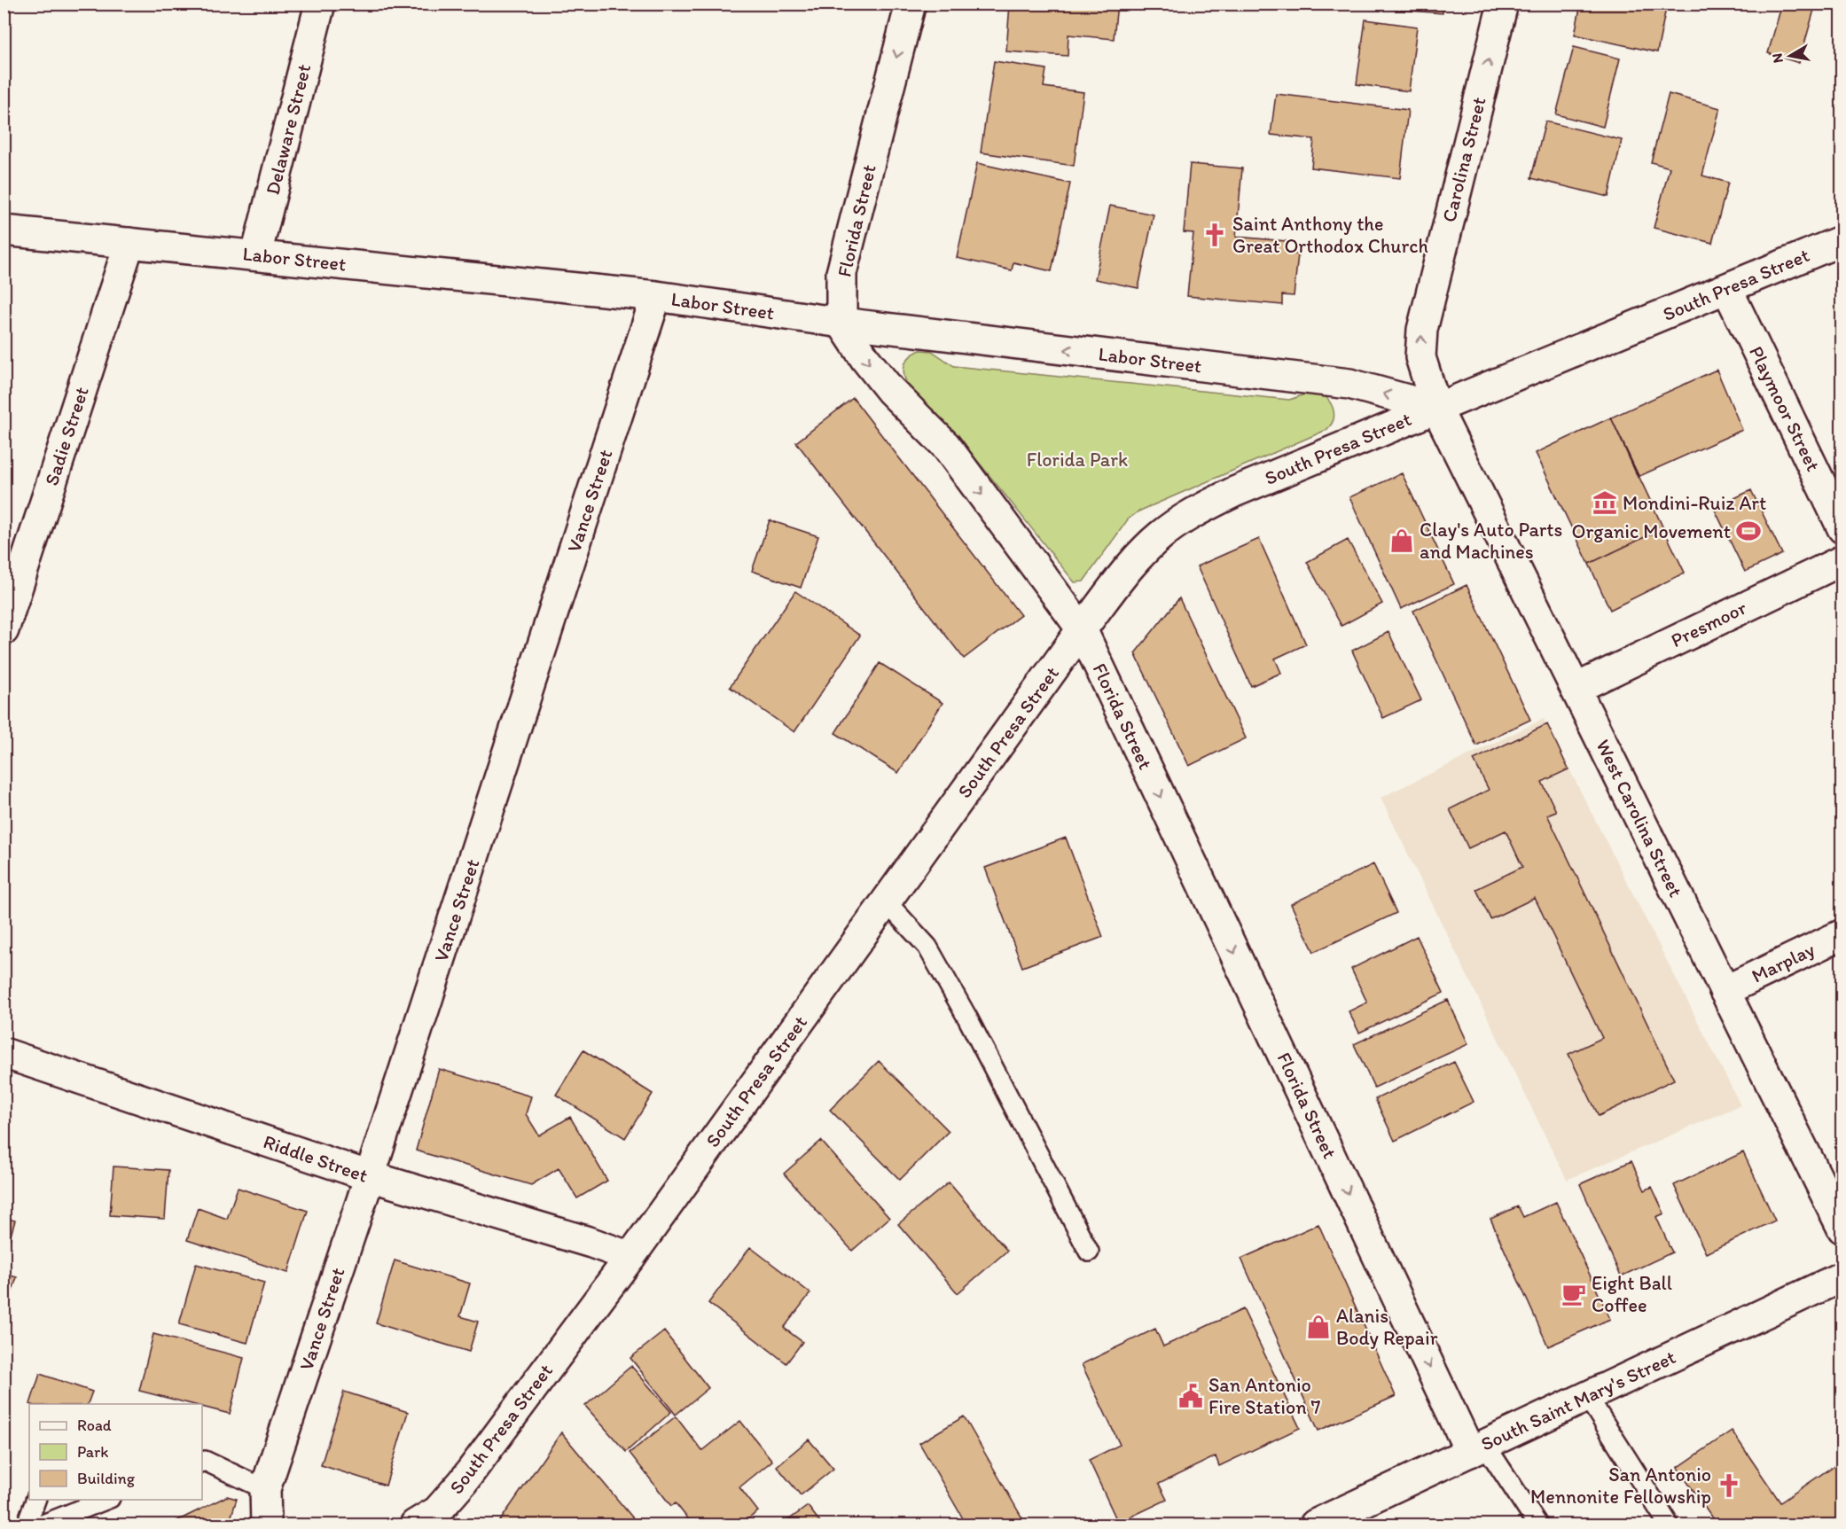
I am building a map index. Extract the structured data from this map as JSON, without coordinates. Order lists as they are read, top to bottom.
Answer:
{
  "streets": {
    "street": [
      "Delaware Street",
      "Carolina Street",
      "Florida Street",
      "Labor Street",
      "South Presa Street",
      "Playmoor Street",
      "Sadie Street",
      "Vance Street",
      "Presmoor",
      "West Carolina Street",
      "Marplay",
      "Riddle Street",
      "South Saint Mary's Street"
    ]
  },
  "crossings": [
    ["Delaware Street", "Labor Street"],
    ["Carolina Street", "Labor Street"],
    ["Carolina Street", "South Presa Street"],
    ["Carolina Street", "West Carolina Street"],
    ["Florida Street", "Labor Street"],
    ["Florida Street", "South Presa Street"],
    ["Florida Street", "South Saint Mary's Street"],
    ["Labor Street", "South Presa Street"],
    ["Labor Street", "Sadie Street"],
    ["Labor Street", "Vance Street"],
    ["Labor Street", "West Carolina Street"],
    ["South Presa Street", "Playmoor Street"],
    ["South Presa Street", "West Carolina Street"],
    ["South Presa Street", "Riddle Street"],
    ["Vance Street", "Riddle Street"],
    ["Presmoor", "West Carolina Street"],
    ["West Carolina Street", "Marplay"]
  ],
  "one_way": ["Carolina Street", "Florida Street", "Labor Street"],
  "parks": ["Florida Park"],
  "places": {
    "church": ["Saint Anthony the Great Orthodox Church", "San Antonio Mennonite Fellowship"],
    "museum": ["Mondini-Ruiz Art"],
    "sports": ["Organic Movement"],
    "shop": ["Clay's Auto Parts and Machines", "Alanis Body Repair"],
    "cafe": ["Eight Ball Coffee"],
    "public building": ["San Antonio Fire Station 7"]
  },
  "legend": ["Road", "Park", "Building"],
  "north": "left"
}
